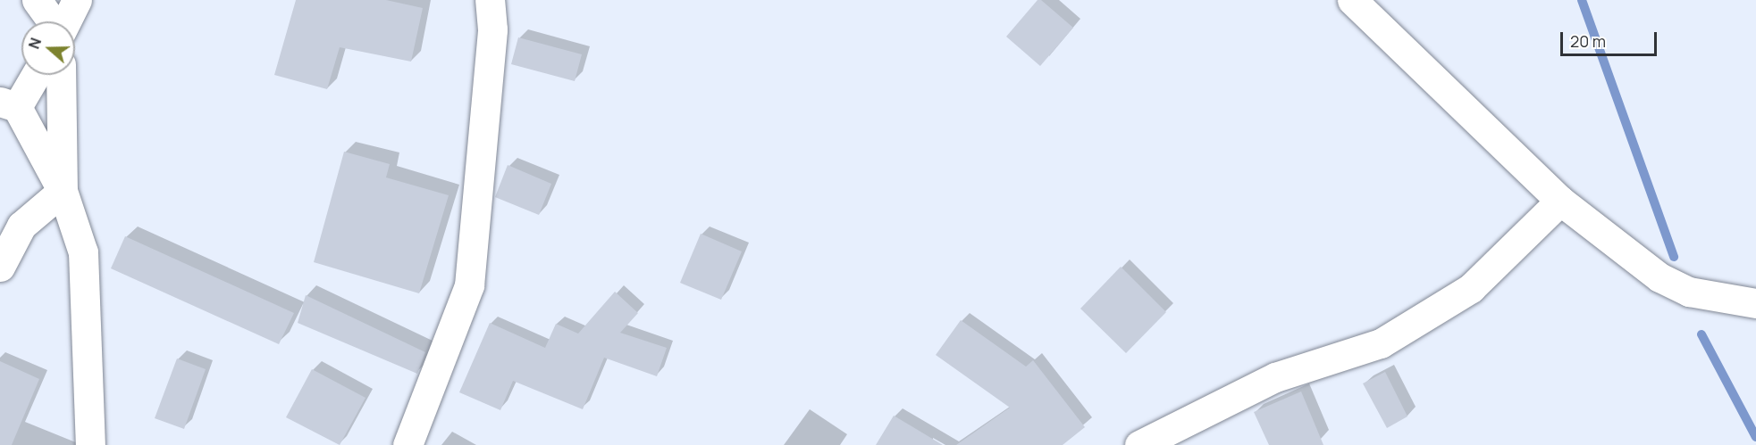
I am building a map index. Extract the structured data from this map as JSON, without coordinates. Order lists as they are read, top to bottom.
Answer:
{
  "scale_bar": "20 m",
  "north": "left"
}
